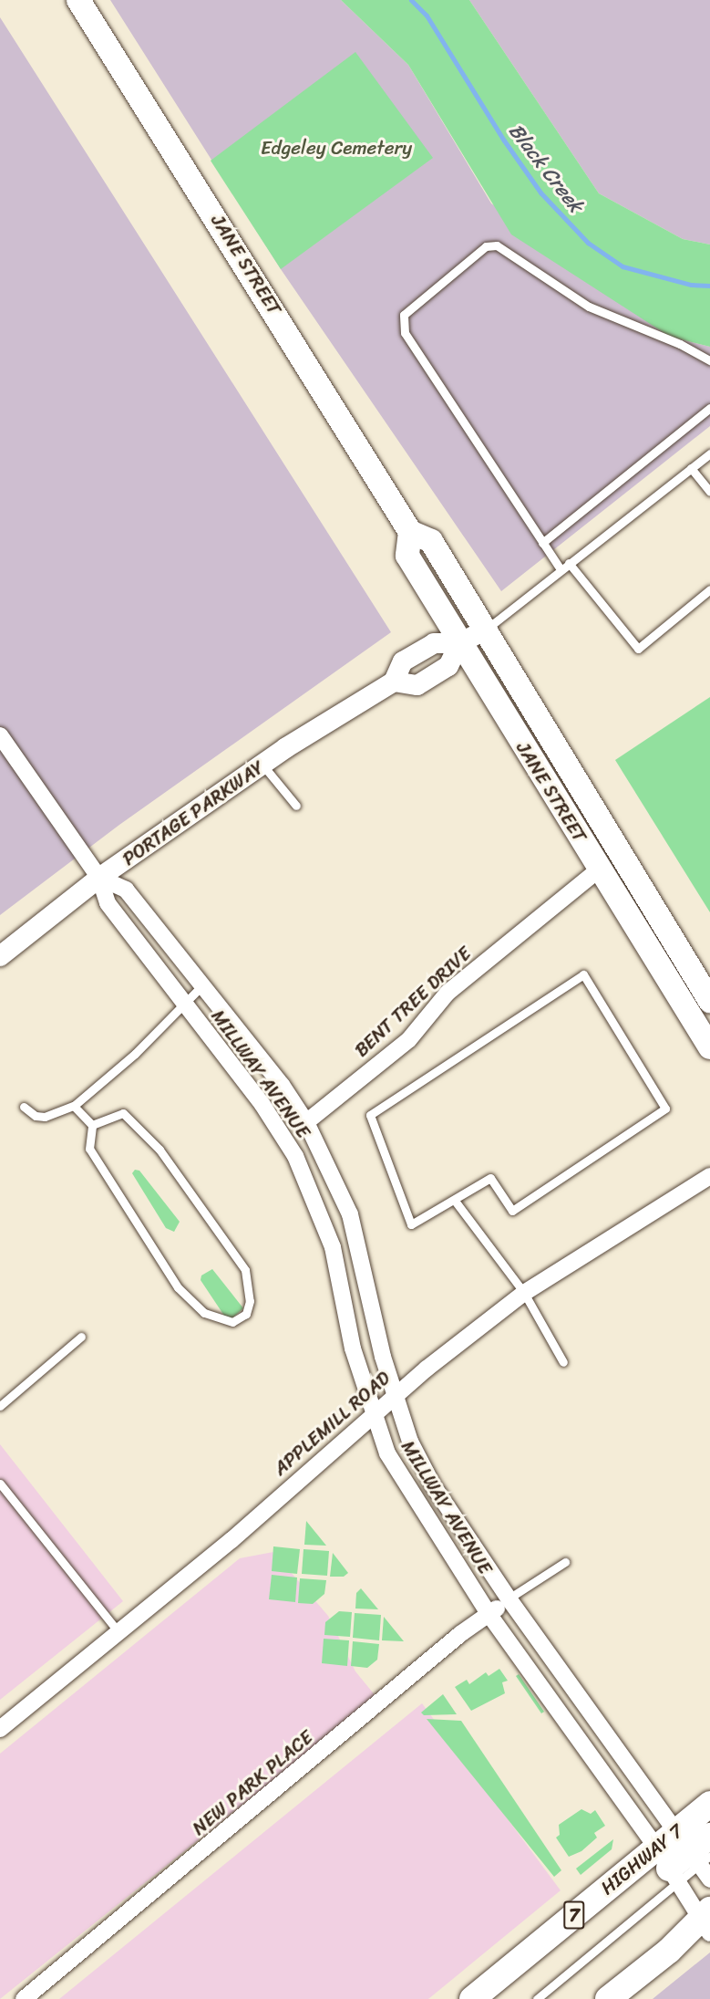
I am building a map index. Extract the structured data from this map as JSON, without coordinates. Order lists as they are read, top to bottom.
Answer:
{
  "streets": {
    "main road": ["JANE STREET", "HIGHWAY 7", "7"],
    "street": [
      "PORTAGE PARKWAY",
      "BENT TREE DRIVE",
      "MILLWAY AVENUE",
      "APPLEMILL ROAD",
      "NEW PARK PLACE"
    ]
  },
  "crossings": [
    ["JANE STREET", "PORTAGE PARKWAY"],
    ["JANE STREET", "BENT TREE DRIVE"],
    ["PORTAGE PARKWAY", "MILLWAY AVENUE"],
    ["BENT TREE DRIVE", "MILLWAY AVENUE"],
    ["MILLWAY AVENUE", "APPLEMILL ROAD"],
    ["MILLWAY AVENUE", "NEW PARK PLACE"],
    ["MILLWAY AVENUE", "HIGHWAY 7"]
  ],
  "water": ["Black Creek"],
  "parks": ["Edgeley Cemetery"]
}
